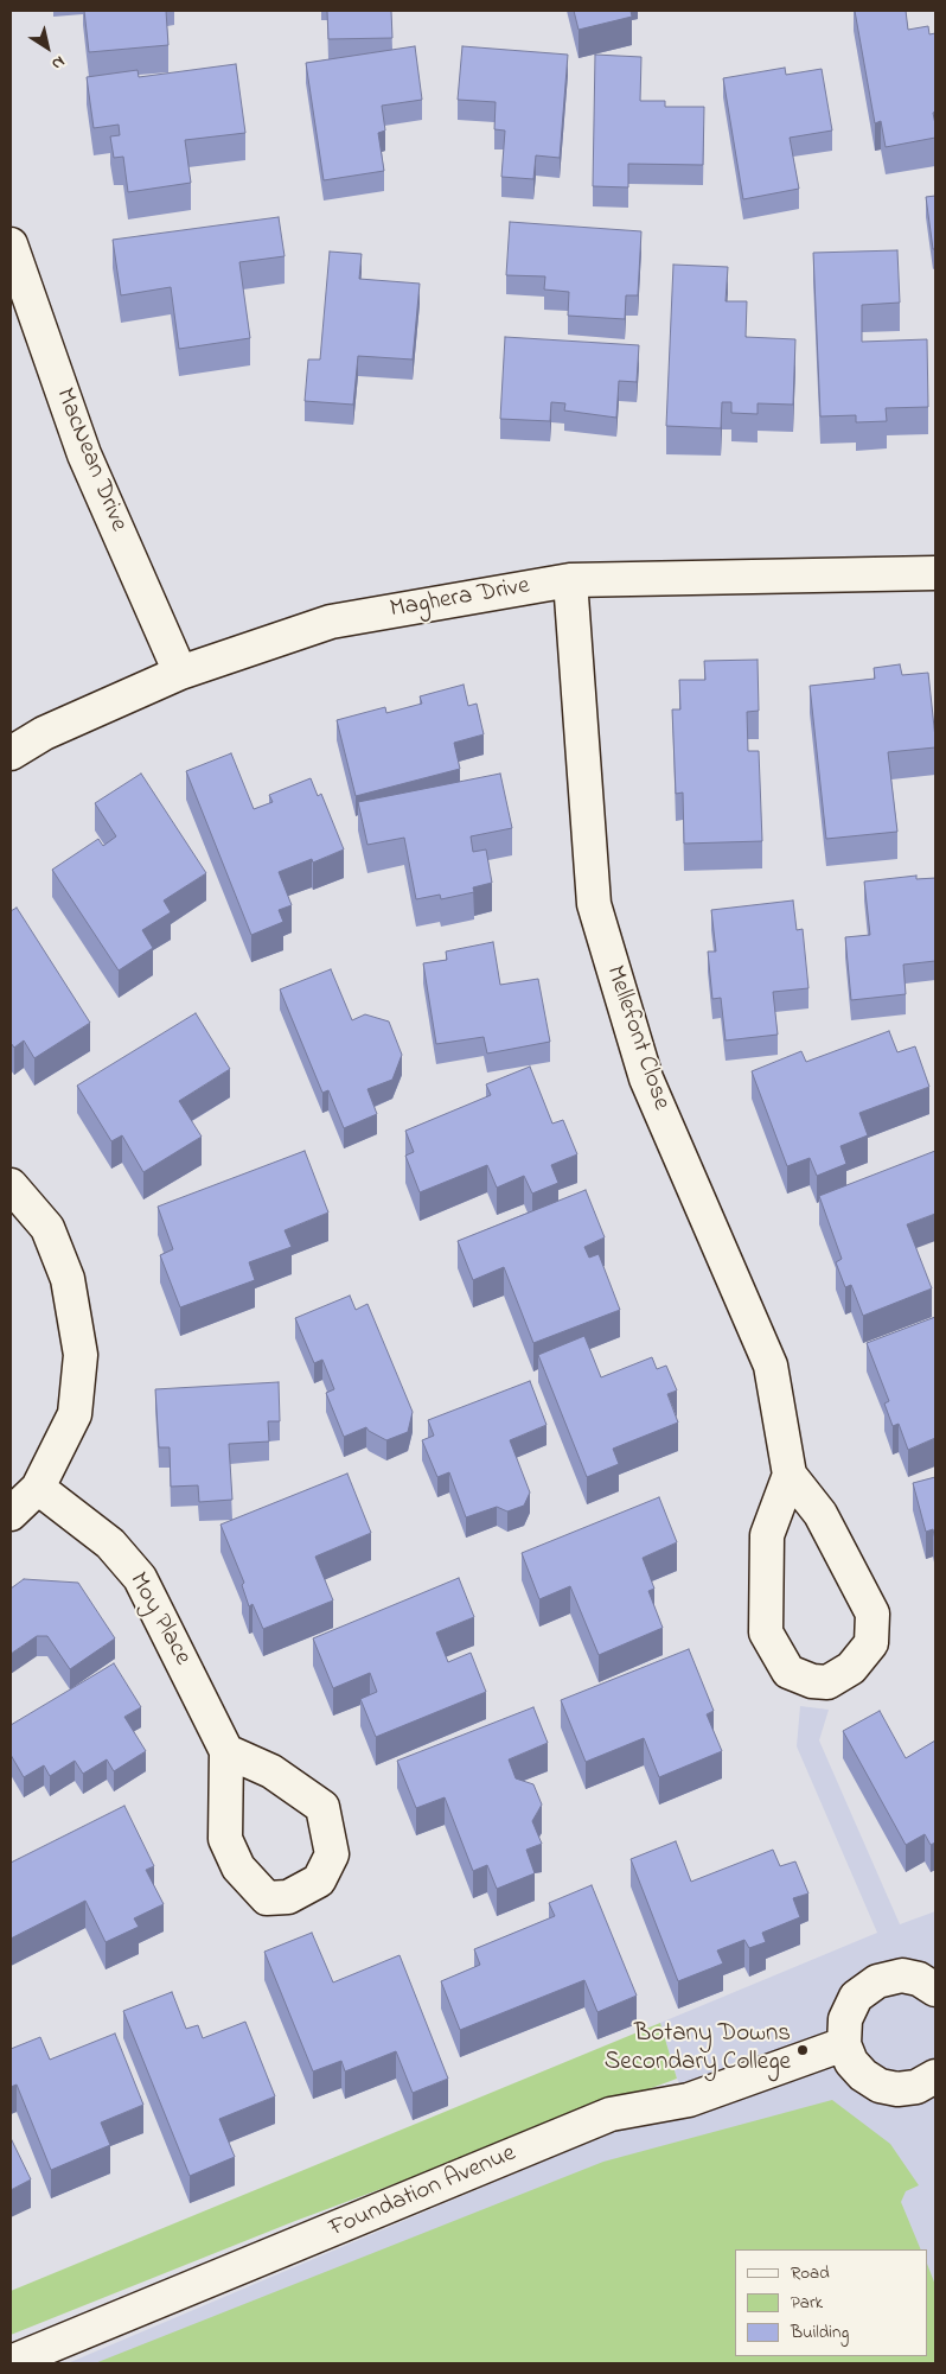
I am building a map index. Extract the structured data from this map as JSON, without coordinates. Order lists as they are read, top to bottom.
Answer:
{
  "streets": {
    "street": [
      "MacNean Drive",
      "Maghera Drive",
      "Mellefont Close",
      "Moy Place",
      "Foundation Avenue"
    ]
  },
  "crossings": [
    ["MacNean Drive", "Maghera Drive"],
    ["Maghera Drive", "Mellefont Close"]
  ],
  "places": ["Botany Downs Secondary College"],
  "legend": ["Road", "Park", "Building"],
  "north": "bottom right"
}
